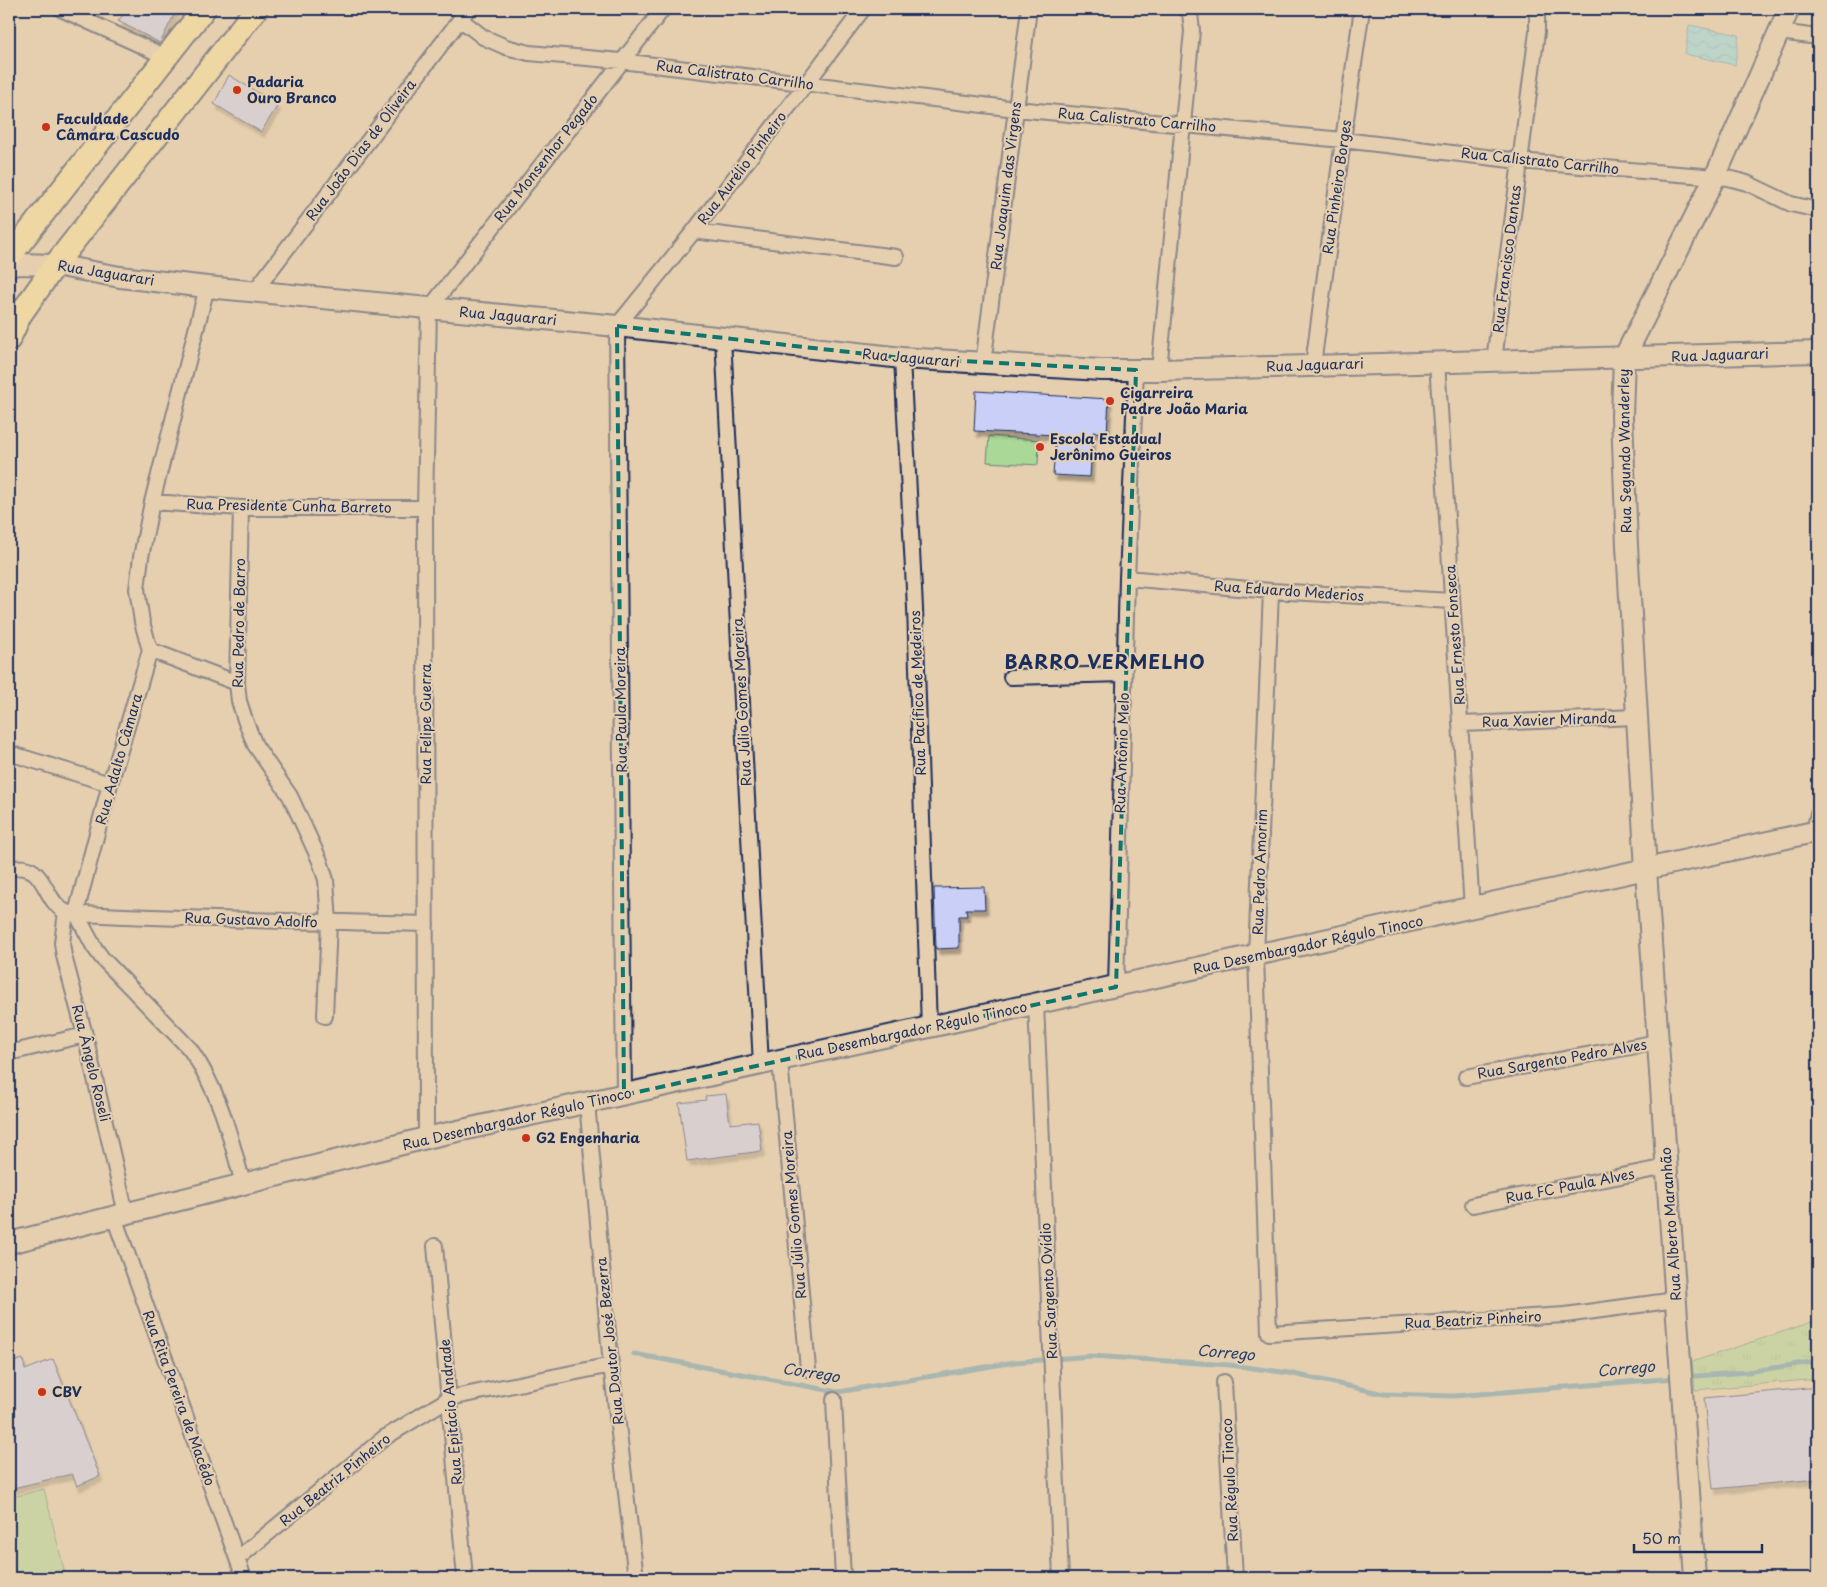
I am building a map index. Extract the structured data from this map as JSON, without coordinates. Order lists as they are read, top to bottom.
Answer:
{
  "streets": {
    "street": [
      "Rua Calistrato Carrilho",
      "Rua João Dias de Oliveira",
      "Rua Monsenhor Pegado",
      "Rua Aurélio Pinheiro",
      "Rua Joaquim das Virgens",
      "Rua Pinheiro Borges",
      "Rua Francisco Dantas",
      "Rua Jaguarari",
      "Rua Segundo Wanderley",
      "Rua Presidente Cunha Barreto",
      "Rua Eduardo Mederios",
      "Rua Pedro de Barro",
      "Rua Ernesto Fonseca",
      "Rua Pacífico de Medeiros",
      "Rua Júlio Gomes Moreira",
      "Rua Paula Moreira",
      "Rua Xavier Miranda",
      "Rua Felipe Guerra",
      "Rua Antônio Melo",
      "Rua Adalto Câmara",
      "Rua Pedro Amorim",
      "Rua Gustavo Adolfo",
      "Rua Desembargador Régulo Tinoco",
      "Rua Sargento Pedro Alves",
      "Rua Ângelo Roseli",
      "Rua FC Paula Alves",
      "Rua Alberto Maranhão",
      "Rua Sargento Ovídio",
      "Rua Beatriz Pinheiro",
      "Rua Doutor José Bezerra",
      "Rua Rita Pereira de Macêdo",
      "Rua Epitácio Andrade",
      "Rua Régulo Tinoco"
    ]
  },
  "crossings": [
    ["Rua Calistrato Carrilho", "Rua João Dias de Oliveira"],
    ["Rua Calistrato Carrilho", "Rua Monsenhor Pegado"],
    ["Rua Calistrato Carrilho", "Rua Aurélio Pinheiro"],
    ["Rua Calistrato Carrilho", "Rua Joaquim das Virgens"],
    ["Rua Calistrato Carrilho", "Rua Pinheiro Borges"],
    ["Rua Calistrato Carrilho", "Rua Francisco Dantas"],
    ["Rua Calistrato Carrilho", "Rua Segundo Wanderley"],
    ["Rua João Dias de Oliveira", "Rua Jaguarari"],
    ["Rua Monsenhor Pegado", "Rua Jaguarari"],
    ["Rua Monsenhor Pegado", "Rua Felipe Guerra"],
    ["Rua Aurélio Pinheiro", "Rua Jaguarari"],
    ["Rua Aurélio Pinheiro", "Rua Paula Moreira"],
    ["Rua Joaquim das Virgens", "Rua Jaguarari"],
    ["Rua Pinheiro Borges", "Rua Jaguarari"],
    ["Rua Francisco Dantas", "Rua Jaguarari"],
    ["Rua Jaguarari", "Rua Segundo Wanderley"],
    ["Rua Jaguarari", "Rua Ernesto Fonseca"],
    ["Rua Jaguarari", "Rua Pacífico de Medeiros"],
    ["Rua Jaguarari", "Rua Júlio Gomes Moreira"],
    ["Rua Jaguarari", "Rua Paula Moreira"],
    ["Rua Jaguarari", "Rua Felipe Guerra"],
    ["Rua Jaguarari", "Rua Antônio Melo"],
    ["Rua Segundo Wanderley", "Rua Xavier Miranda"],
    ["Rua Segundo Wanderley", "Rua Desembargador Régulo Tinoco"],
    ["Rua Segundo Wanderley", "Rua Alberto Maranhão"],
    ["Rua Presidente Cunha Barreto", "Rua Pedro de Barro"],
    ["Rua Presidente Cunha Barreto", "Rua Felipe Guerra"],
    ["Rua Eduardo Mederios", "Rua Ernesto Fonseca"],
    ["Rua Eduardo Mederios", "Rua Antônio Melo"],
    ["Rua Eduardo Mederios", "Rua Pedro Amorim"],
    ["Rua Pedro de Barro", "Rua Gustavo Adolfo"],
    ["Rua Ernesto Fonseca", "Rua Xavier Miranda"],
    ["Rua Ernesto Fonseca", "Rua Desembargador Régulo Tinoco"],
    ["Rua Pacífico de Medeiros", "Rua Desembargador Régulo Tinoco"],
    ["Rua Júlio Gomes Moreira", "Rua Desembargador Régulo Tinoco"],
    ["Rua Paula Moreira", "Rua Desembargador Régulo Tinoco"],
    ["Rua Felipe Guerra", "Rua Gustavo Adolfo"],
    ["Rua Felipe Guerra", "Rua Desembargador Régulo Tinoco"],
    ["Rua Antônio Melo", "Rua Desembargador Régulo Tinoco"],
    ["Rua Adalto Câmara", "Rua Gustavo Adolfo"],
    ["Rua Adalto Câmara", "Rua Ângelo Roseli"],
    ["Rua Pedro Amorim", "Rua Desembargador Régulo Tinoco"],
    ["Rua Pedro Amorim", "Rua Beatriz Pinheiro"],
    ["Rua Gustavo Adolfo", "Rua Ângelo Roseli"],
    ["Rua Desembargador Régulo Tinoco", "Rua Ângelo Roseli"],
    ["Rua Desembargador Régulo Tinoco", "Rua Alberto Maranhão"],
    ["Rua Desembargador Régulo Tinoco", "Rua Sargento Ovídio"],
    ["Rua Desembargador Régulo Tinoco", "Rua Doutor José Bezerra"],
    ["Rua Desembargador Régulo Tinoco", "Rua Rita Pereira de Macêdo"],
    ["Rua Sargento Pedro Alves", "Rua Alberto Maranhão"],
    ["Rua Ângelo Roseli", "Rua Rita Pereira de Macêdo"],
    ["Rua FC Paula Alves", "Rua Alberto Maranhão"],
    ["Rua Alberto Maranhão", "Rua Beatriz Pinheiro"],
    ["Rua Beatriz Pinheiro", "Rua Doutor José Bezerra"],
    ["Rua Beatriz Pinheiro", "Rua Rita Pereira de Macêdo"],
    ["Rua Beatriz Pinheiro", "Rua Epitácio Andrade"]
  ],
  "districts": ["BARRO VERMELHO"],
  "water": ["Corrego"],
  "places": [
    "Padaria Ouro Branco",
    "Faculdade Câmara Cascudo",
    "Cigarreira Padre João Maria",
    "Escola Estadual Jerônimo Gueiros",
    "G2 Engenharia",
    "CBV"
  ],
  "scale_bar": "50 m"
}
